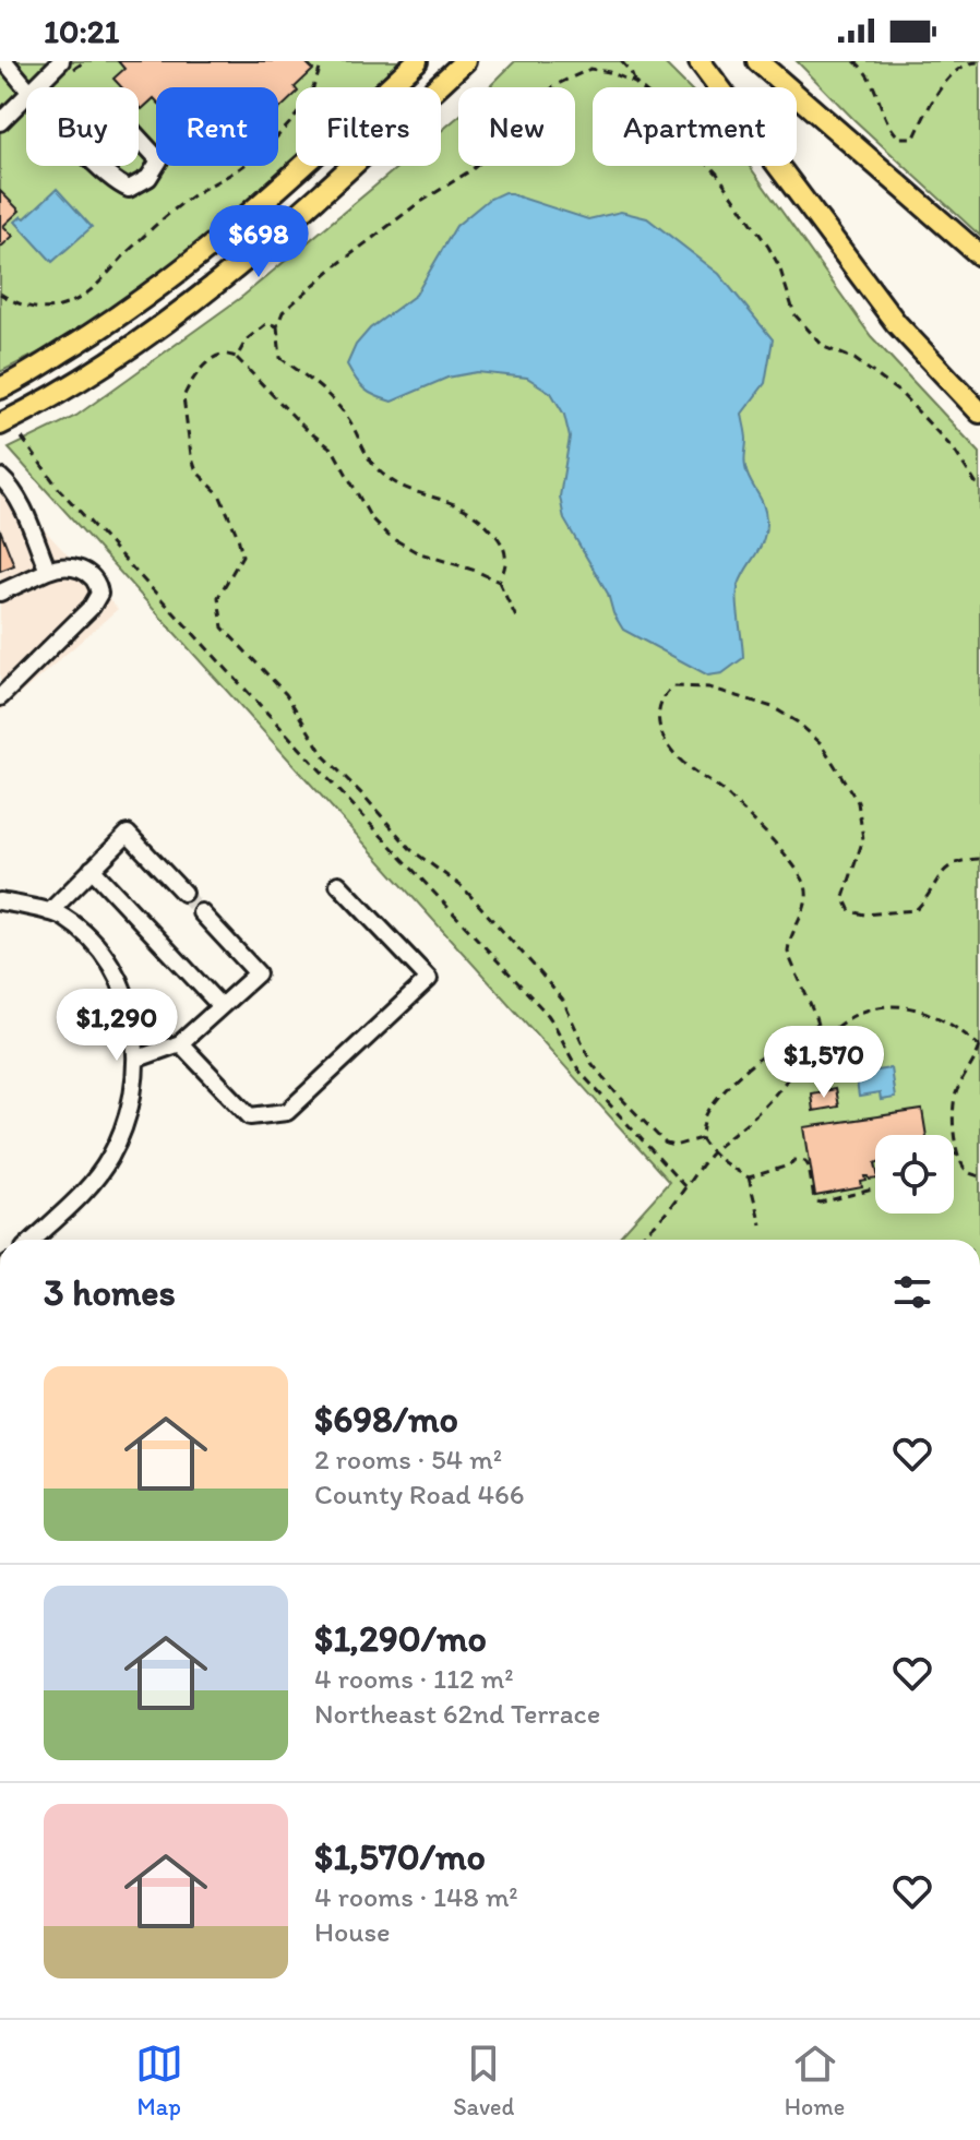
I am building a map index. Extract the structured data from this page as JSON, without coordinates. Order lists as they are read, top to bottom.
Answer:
{
  "page": {
    "status": "10:21",
    "chip": [
      "Buy",
      "Rent",
      "Filters",
      "New",
      "Apartment"
    ],
    "price": ["$698", "$1,290", "$1,570"],
    "heading": "3 homes",
    "list": [
      {
        "name": "$698/mo",
        "note": "2 rooms · 54 m² · County Road 466"
      },
      {
        "name": "$1,290/mo",
        "note": "4 rooms · 112 m² · Northeast 62nd Terrace"
      },
      {
        "name": "$1,570/mo",
        "note": "4 rooms · 148 m² · House"
      }
    ],
    "tabs": ["Map", "Saved", "Home"]
  }
}
